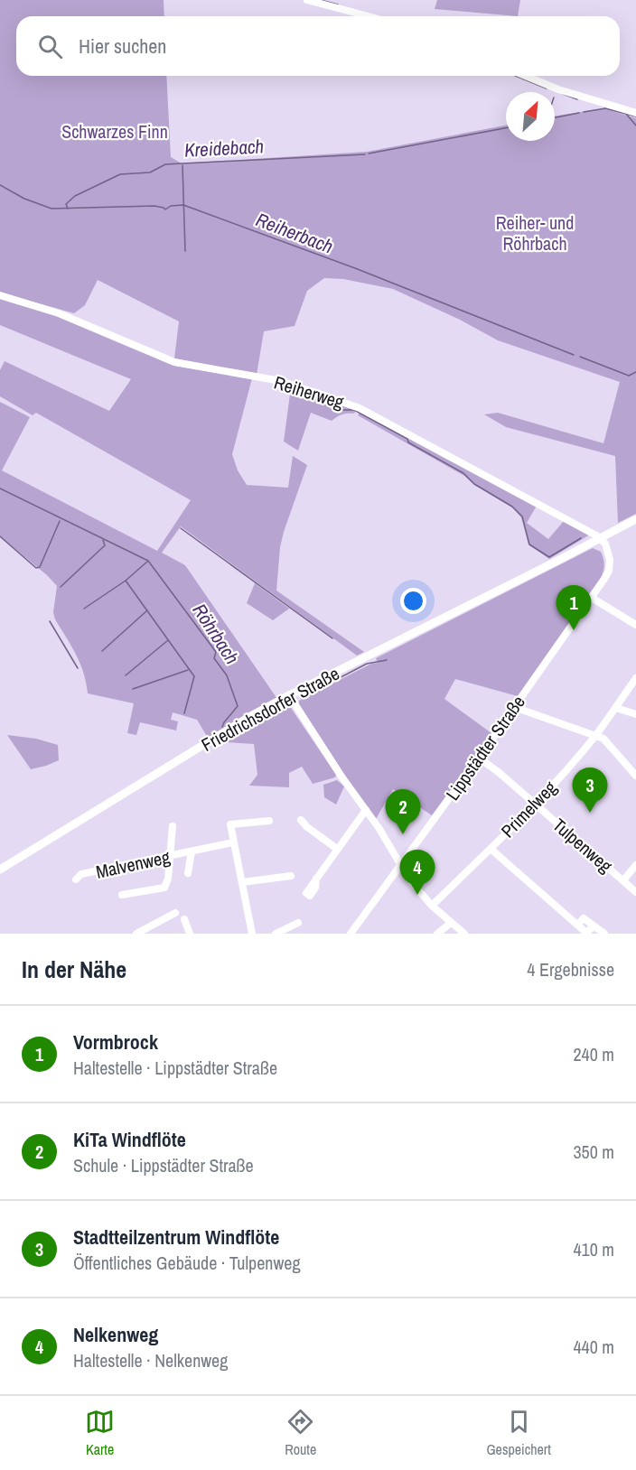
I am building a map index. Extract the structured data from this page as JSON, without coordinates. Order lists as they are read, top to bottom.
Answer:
{
  "streets": {
    "main road": ["Friedrichsdorfer Straße"],
    "street": [
      "Reiherweg",
      "Lippstädter Straße",
      "Primelweg",
      "Tulpenweg",
      "Malvenweg"
    ]
  },
  "crossings": [
    ["Reiherweg", "Friedrichsdorfer Straße"],
    ["Reiherweg", "Lippstädter Straße"],
    ["Friedrichsdorfer Straße", "Lippstädter Straße"],
    ["Lippstädter Straße", "Tulpenweg"],
    ["Primelweg", "Tulpenweg"]
  ],
  "water": ["Kreidebach", "Reiherbach", "Röhrbach"],
  "parks": ["Schwarzes Finn", "Reiher- und Röhrbach"],
  "north": "top right",
  "page": {
    "search": "Hier suchen",
    "pins": [
      "1",
      "3",
      "2",
      "4"
    ],
    "heading": ["In der Nähe", "4 Ergebnisse"],
    "list": [
      {
        "mark": "1",
        "name": "Vormbrock",
        "note": "Haltestelle · Lippstädter Straße",
        "value": "240 m"
      },
      {
        "mark": "2",
        "name": "KiTa Windflöte",
        "note": "Schule · Lippstädter Straße",
        "value": "350 m"
      },
      {
        "mark": "3",
        "name": "Stadtteilzentrum Windflöte",
        "note": "Öffentliches Gebäude · Tulpenweg",
        "value": "410 m"
      },
      {
        "mark": "4",
        "name": "Nelkenweg",
        "note": "Haltestelle · Nelkenweg",
        "value": "440 m"
      }
    ],
    "nav": ["Karte", "Route", "Gespeichert"]
  }
}
